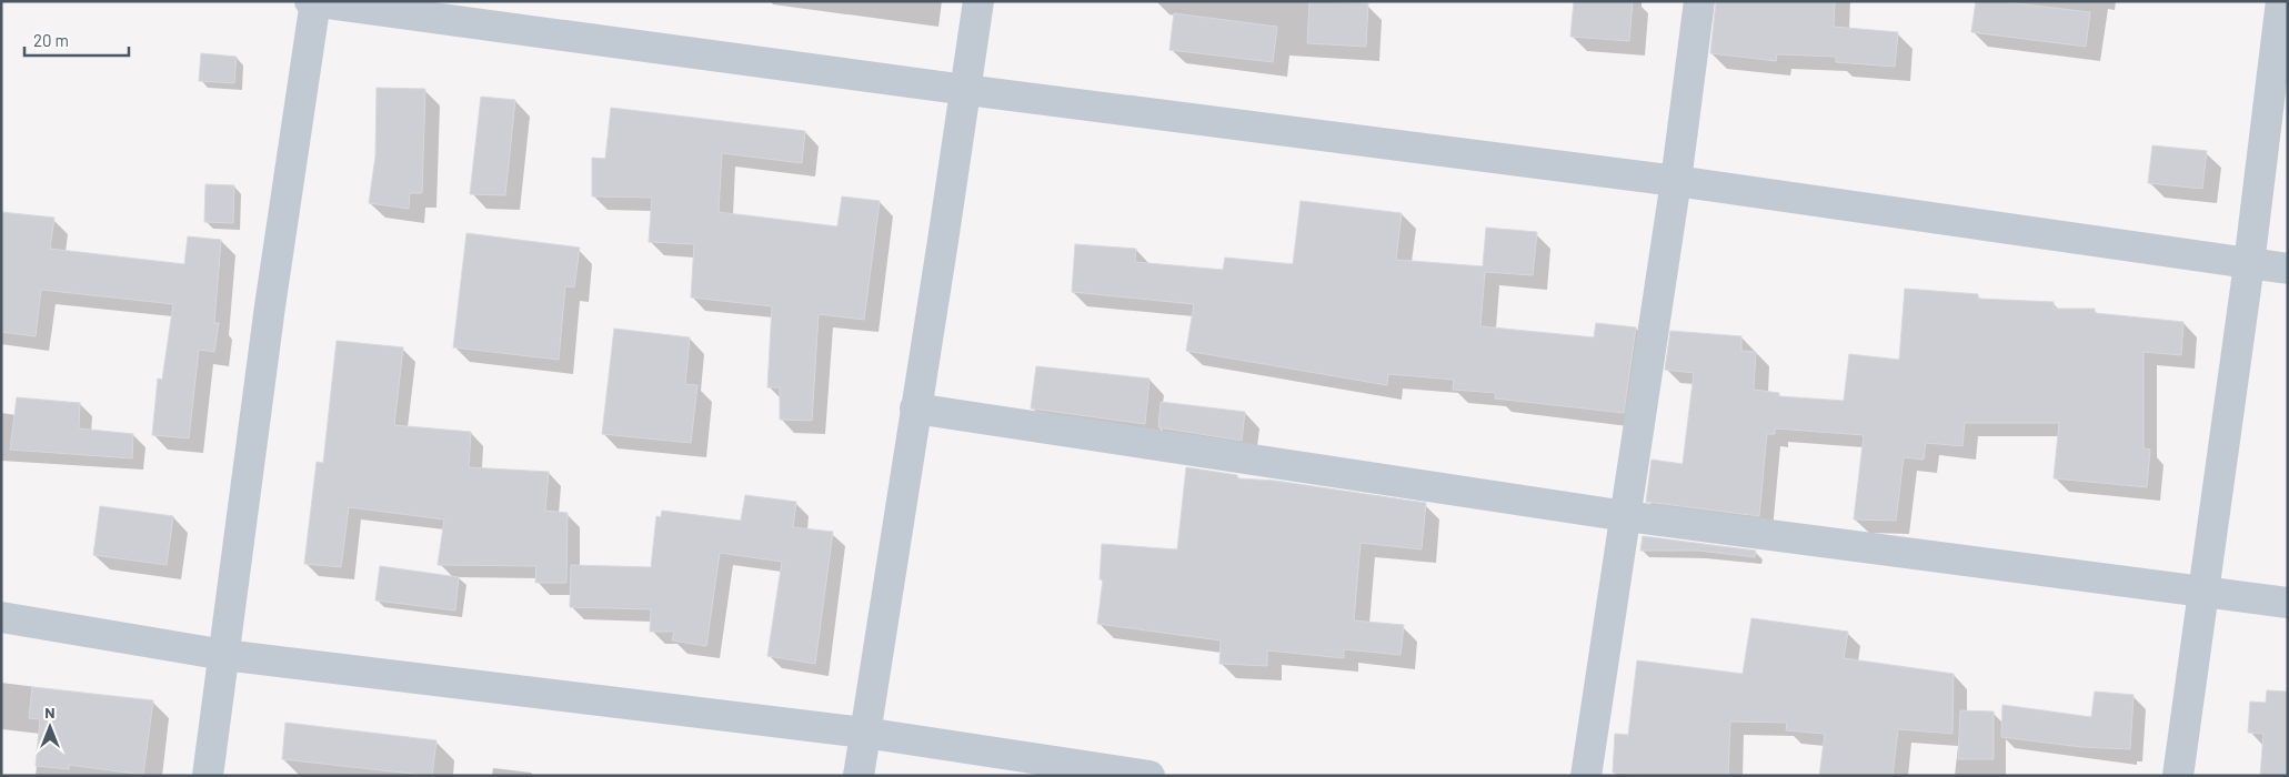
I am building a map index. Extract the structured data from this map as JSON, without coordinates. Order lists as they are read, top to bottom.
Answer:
{
  "scale_bar": "20 m",
  "north": "top"
}
